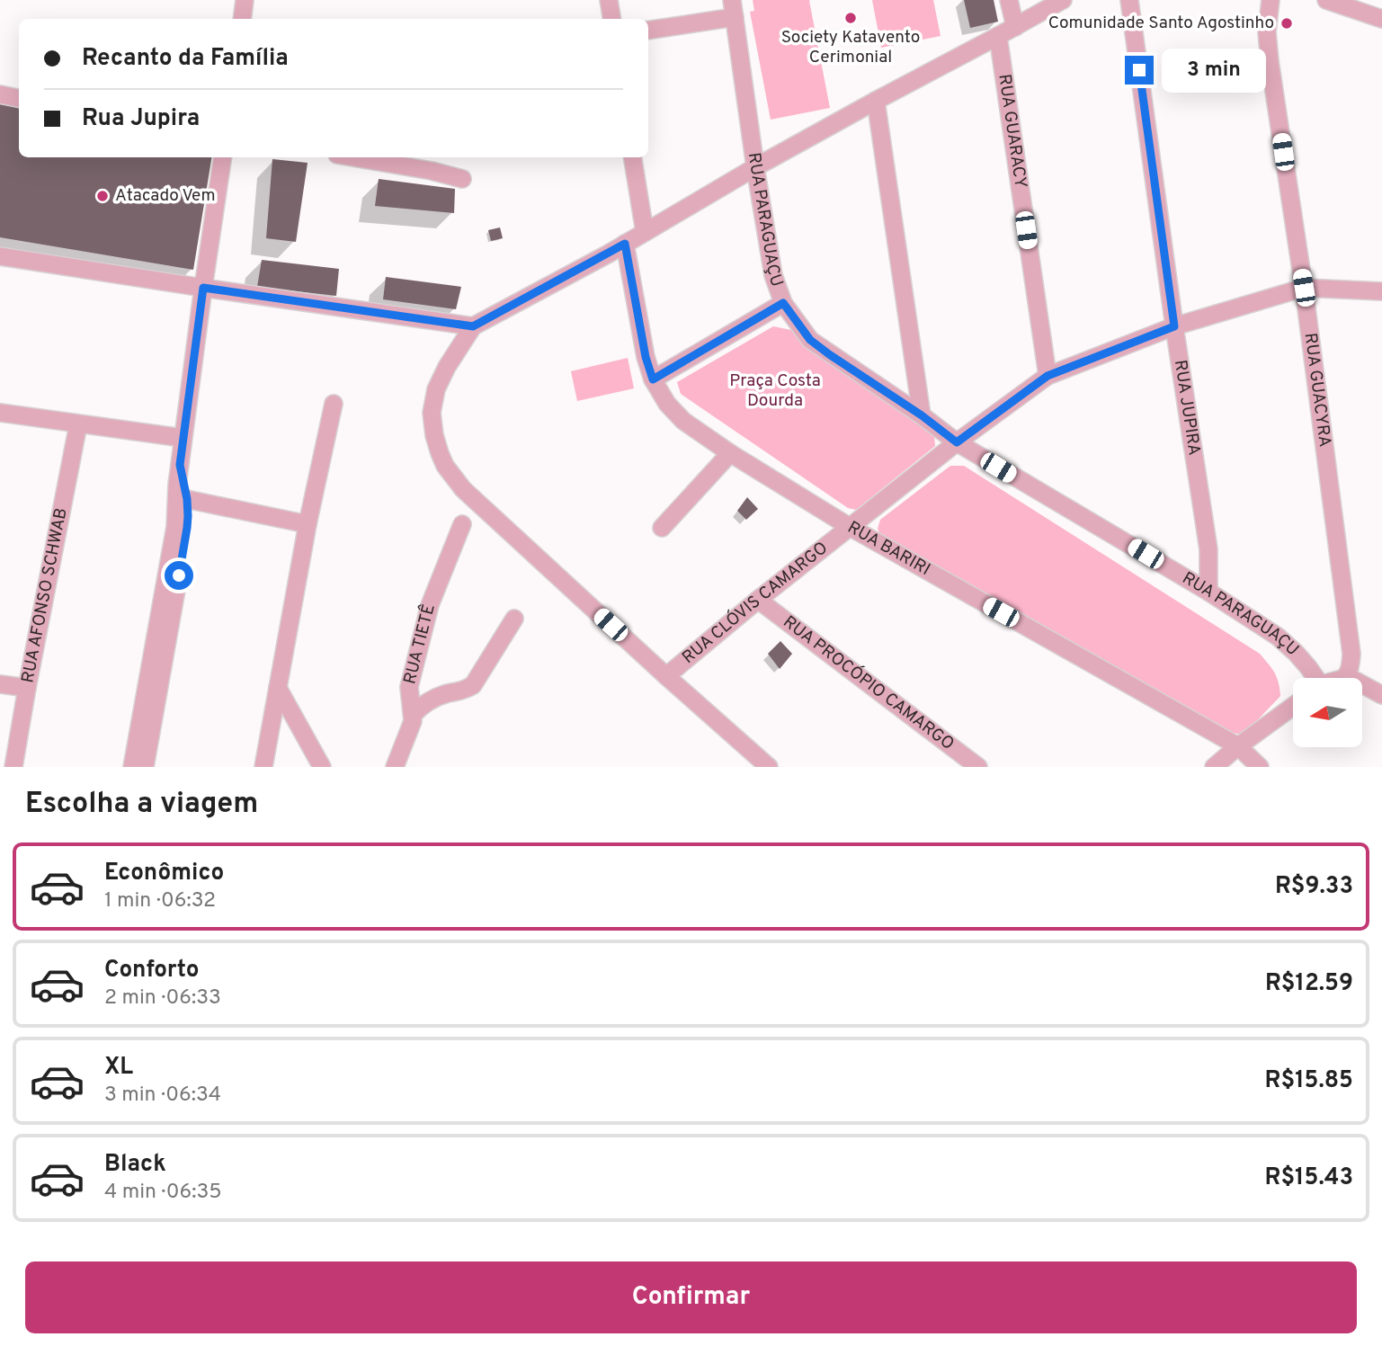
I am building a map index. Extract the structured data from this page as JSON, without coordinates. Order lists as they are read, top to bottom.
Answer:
{
  "streets": {
    "street": [
      "RUA GUARACY",
      "RUA PARAGUAÇU",
      "RUA GUACYRA",
      "RUA JUPIRA",
      "RUA BARIRI",
      "RUA AFONSO SCHWAB",
      "RUA CLÓVIS CAMARGO",
      "RUA TIETÊ",
      "RUA PROCÓPIO CAMARGO"
    ]
  },
  "crossings": [
    ["RUA GUARACY", "RUA CLÓVIS CAMARGO"],
    ["RUA PARAGUAÇU", "RUA JUPIRA"],
    ["RUA PARAGUAÇU", "RUA CLÓVIS CAMARGO"],
    ["RUA GUACYRA", "RUA CLÓVIS CAMARGO"],
    ["RUA JUPIRA", "RUA CLÓVIS CAMARGO"],
    ["RUA BARIRI", "RUA CLÓVIS CAMARGO"],
    ["RUA CLÓVIS CAMARGO", "RUA PROCÓPIO CAMARGO"]
  ],
  "parks": ["Praça Costa Dourda"],
  "places": ["Society Katavento Cerimonial", "Comunidade Santo Agostinho", "Atacado Vem"],
  "north": "left",
  "page": {
    "banner": ["Recanto da Família", "Rua Jupira"],
    "bubble": "3 min",
    "heading": "Escolha a viagem",
    "list": [
      {
        "name": "Econômico",
        "note": "1 min · 06:32",
        "value": "R$9.33"
      },
      {
        "name": "Conforto",
        "note": "2 min · 06:33",
        "value": "R$12.59"
      },
      {
        "name": "XL",
        "note": "3 min · 06:34",
        "value": "R$15.85"
      },
      {
        "name": "Black",
        "note": "4 min · 06:35",
        "value": "R$15.43"
      }
    ],
    "buttons": "Confirmar"
  }
}
